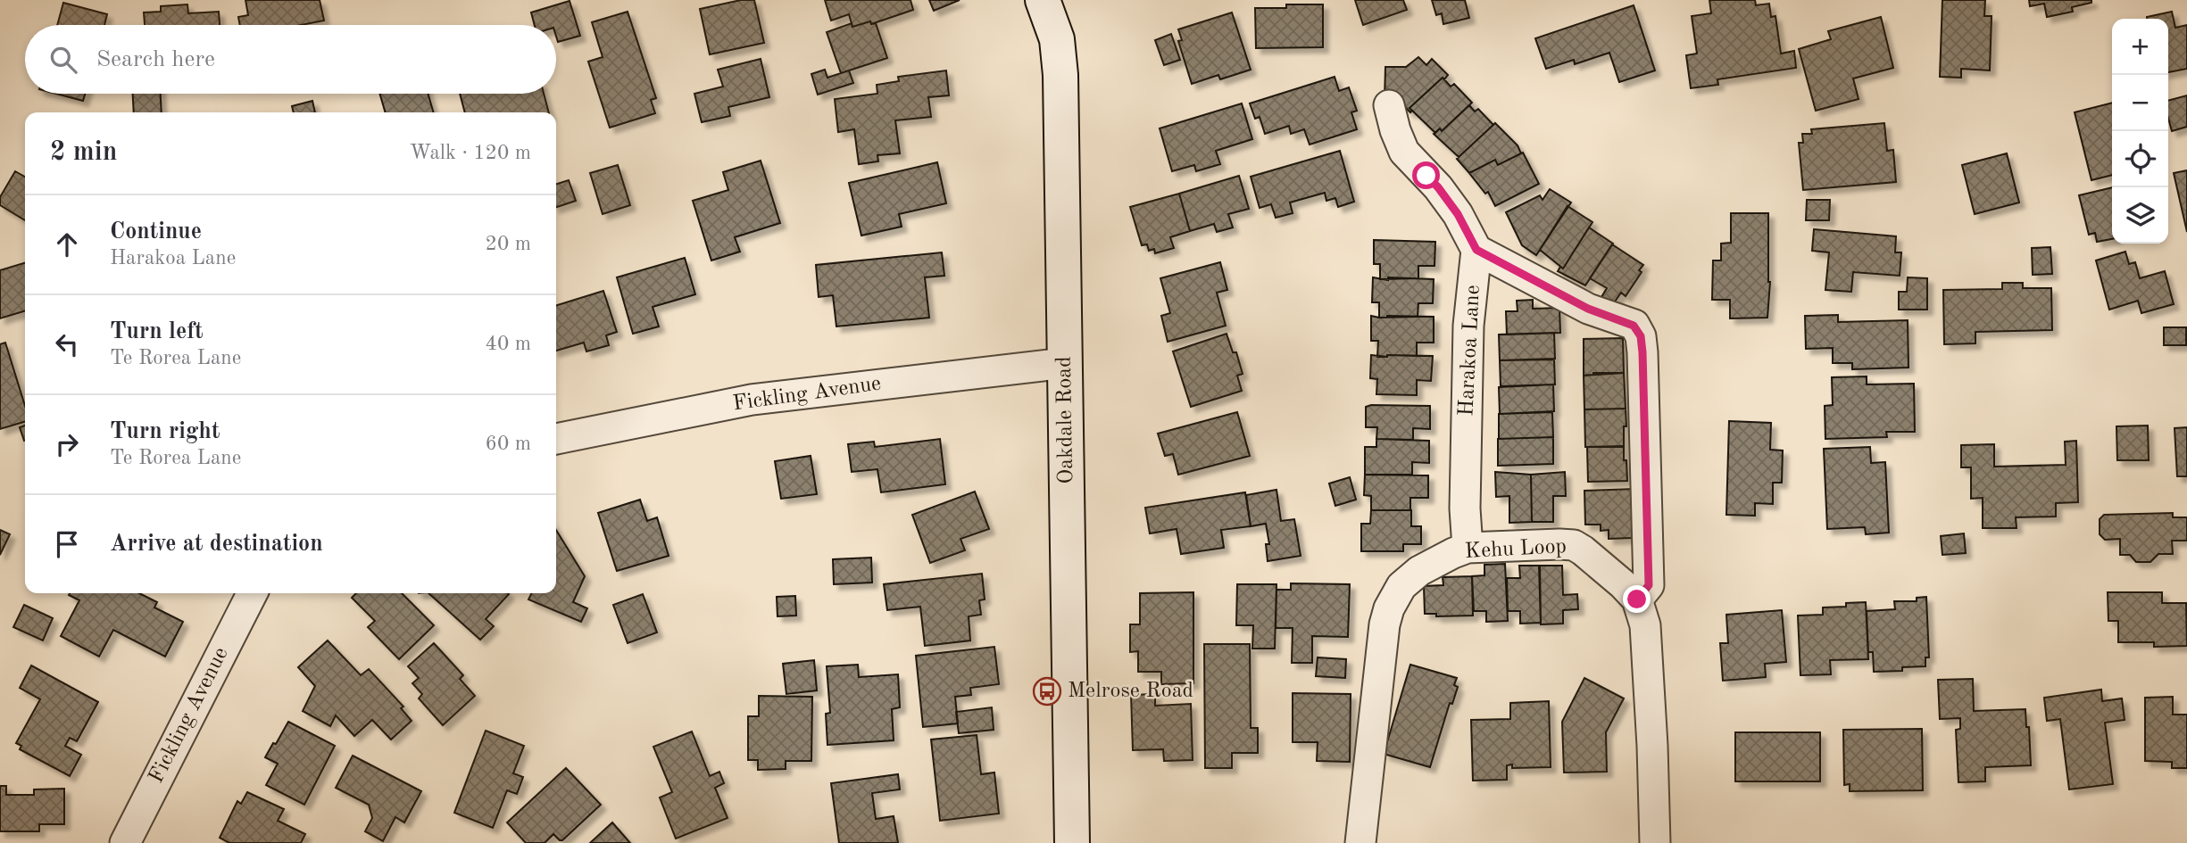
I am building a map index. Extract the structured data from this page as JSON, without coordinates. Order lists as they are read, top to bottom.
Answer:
{
  "streets": {
    "street": [
      "Harakoa Lane",
      "Fickling Avenue",
      "Oakdale Road",
      "Kehu Loop"
    ]
  },
  "crossings": [
    ["Harakoa Lane", "Kehu Loop"],
    ["Fickling Avenue", "Oakdale Road"]
  ],
  "places": {
    "bus stop": ["Melrose Road"]
  },
  "page": {
    "map_buttons": ["+", "−"],
    "search": "Search here",
    "heading": ["2 min", "Walk · 120 m"],
    "list": [
      ["Continue", "Harakoa Lane", "20 m"],
      ["Turn left", "Te Rorea Lane", "40 m"],
      ["Turn right", "Te Rorea Lane", "60 m"],
      "Arrive at destination"
    ]
  }
}
